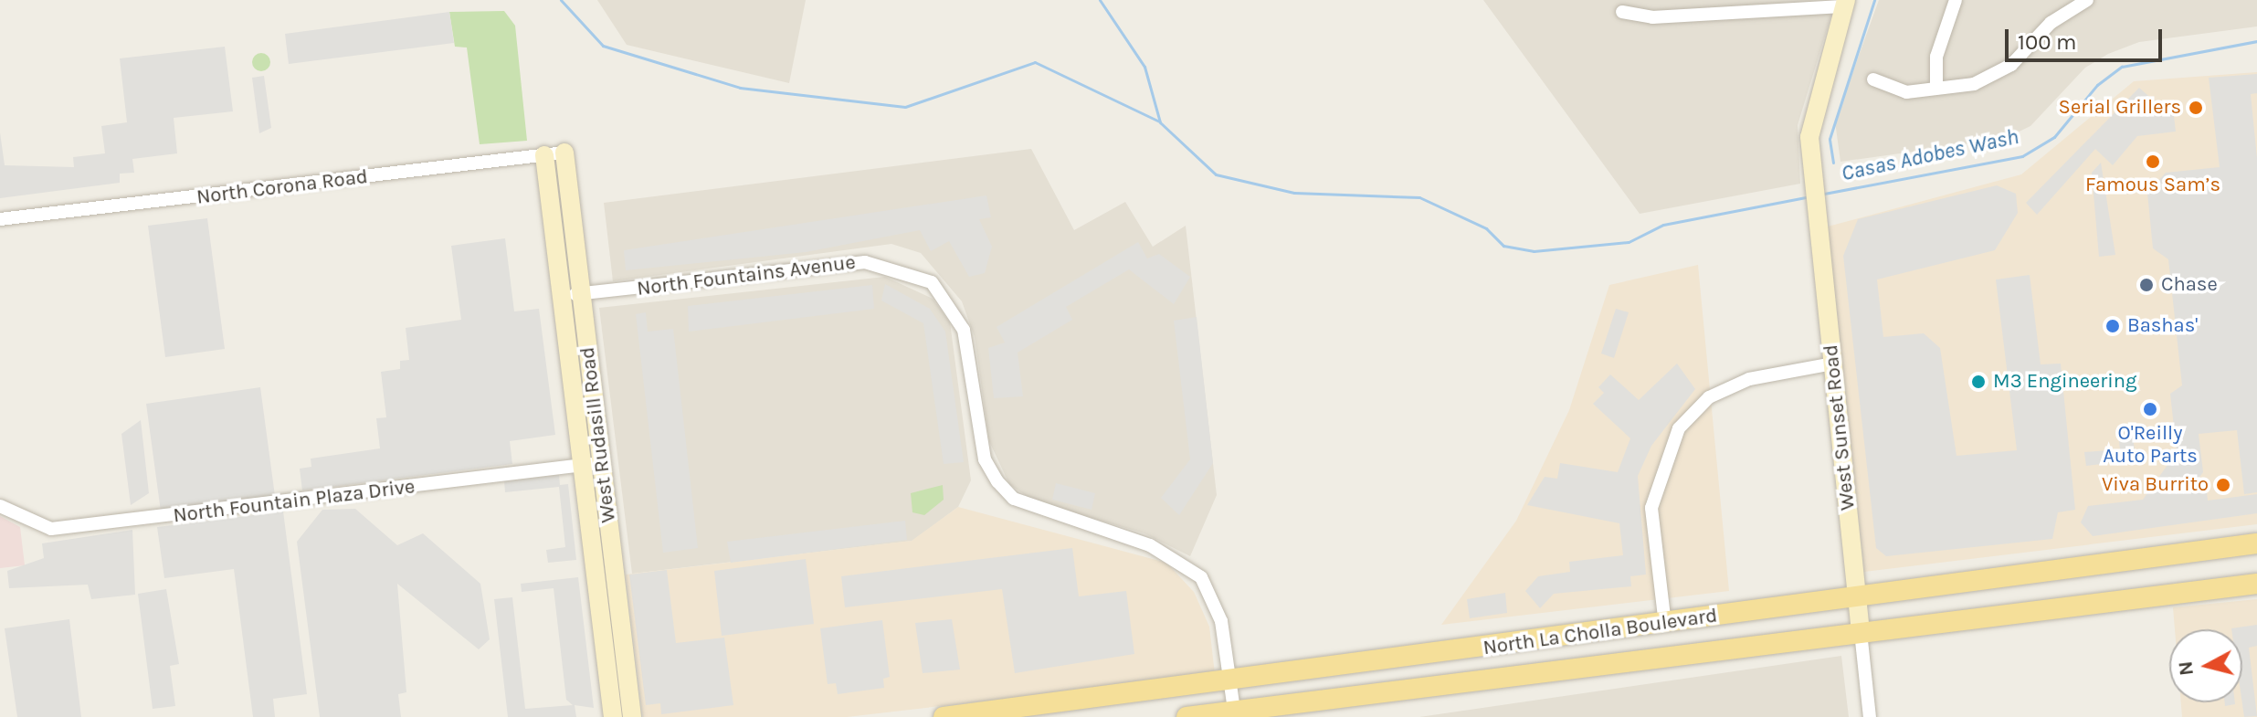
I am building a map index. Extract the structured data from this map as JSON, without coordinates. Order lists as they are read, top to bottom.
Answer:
{
  "streets": {
    "main road": ["North La Cholla Boulevard"],
    "street": [
      "North Corona Road",
      "North Fountains Avenue",
      "West Sunset Road",
      "West Rudasill Road",
      "North Fountain Plaza Drive"
    ]
  },
  "crossings": [
    ["North Corona Road", "West Rudasill Road"],
    ["North Fountains Avenue", "West Rudasill Road"],
    ["North Fountains Avenue", "North La Cholla Boulevard"],
    ["West Sunset Road", "North La Cholla Boulevard"],
    ["West Rudasill Road", "North Fountain Plaza Drive"]
  ],
  "water": ["Casas Adobes Wash"],
  "places": [
    "Serial Grillers",
    "Famous Sam’s",
    "Chase",
    "Bashas'",
    "M3 Engineering",
    "O'Reilly Auto Parts",
    "Viva Burrito"
  ],
  "scale_bar": "100 m",
  "north": "left"
}
